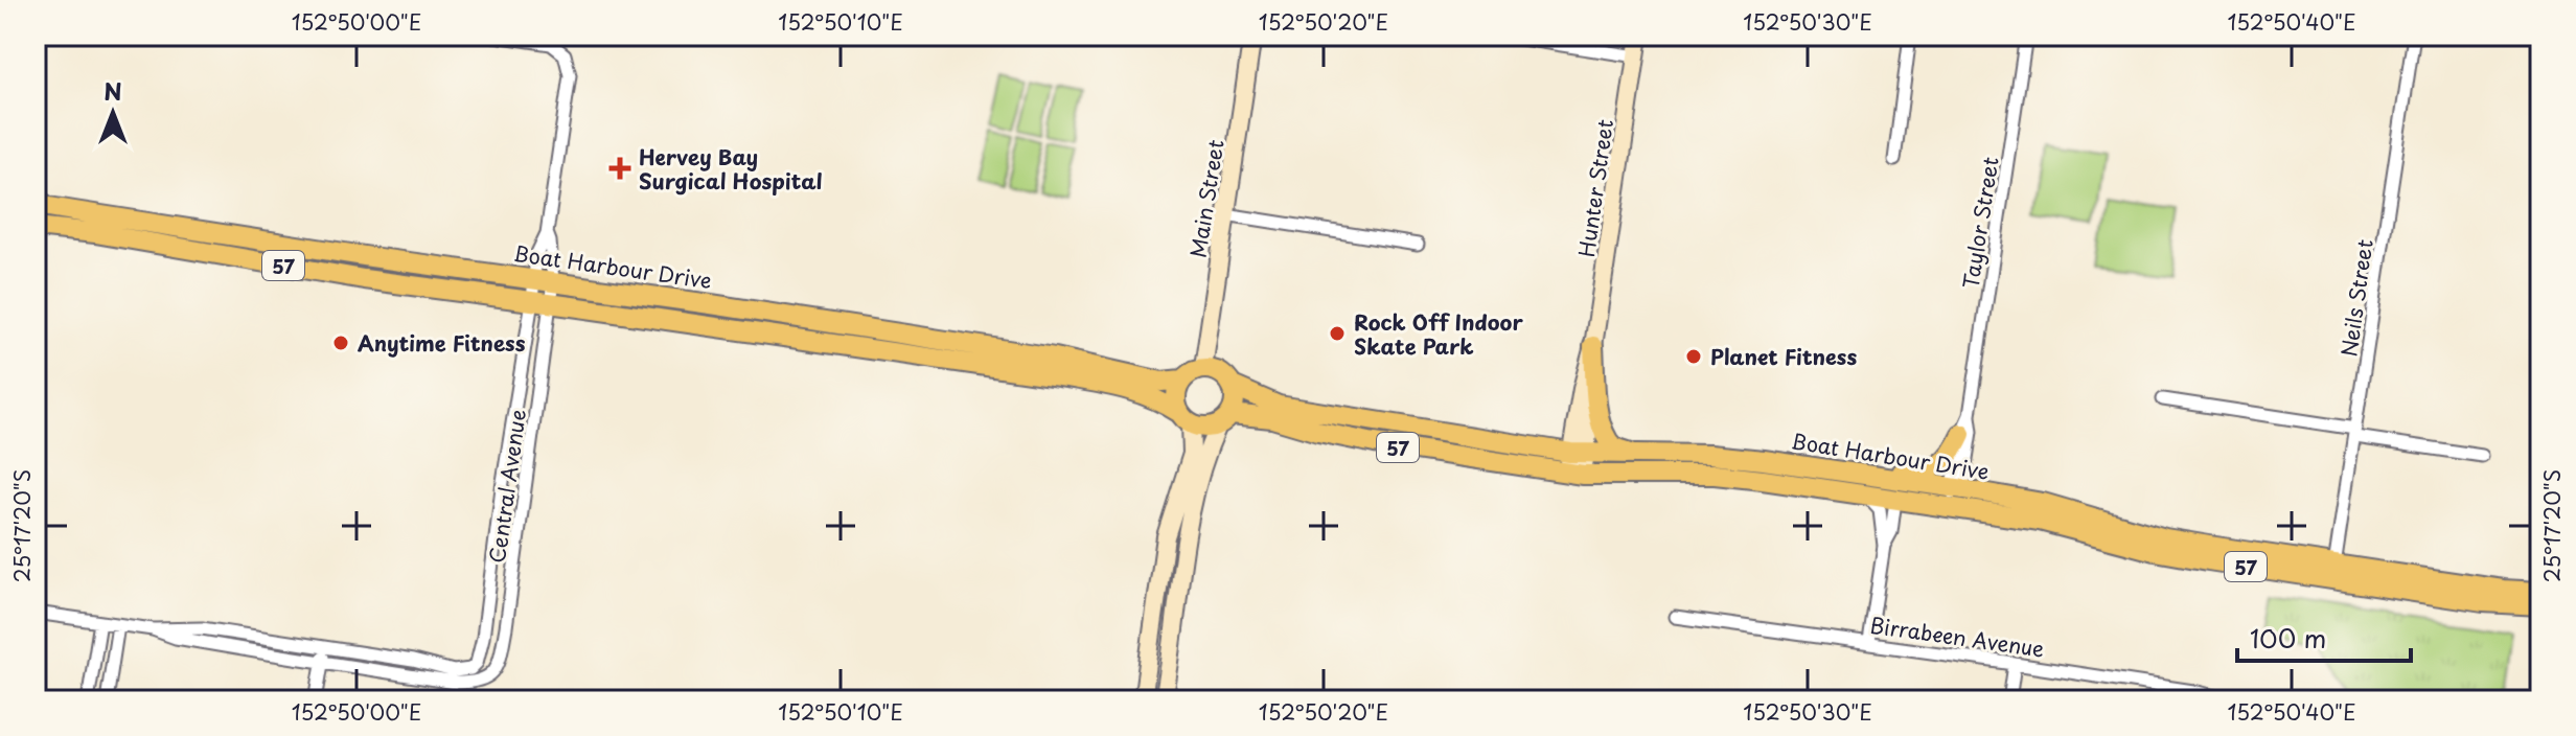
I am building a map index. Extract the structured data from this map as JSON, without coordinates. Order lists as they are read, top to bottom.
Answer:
{
  "streets": {
    "main road": ["57", "Boat Harbour Drive"],
    "street": [
      "Hunter Street",
      "Main Street",
      "Taylor Street",
      "Neils Street",
      "Central Avenue",
      "Birrabeen Avenue"
    ]
  },
  "crossings": [
    ["Hunter Street", "Boat Harbour Drive"],
    ["Main Street", "57"],
    ["Main Street", "Boat Harbour Drive"],
    ["Taylor Street", "Boat Harbour Drive"],
    ["57", "Boat Harbour Drive"],
    ["57", "Central Avenue"],
    ["Boat Harbour Drive", "Neils Street"],
    ["Boat Harbour Drive", "Central Avenue"]
  ],
  "places": {
    "health": ["Hervey Bay Surgical Hospital"],
    "other": ["Rock Off Indoor Skate Park", "Anytime Fitness", "Planet Fitness"]
  },
  "scale_bar": "100 m",
  "north": "top",
  "coordinates": [
    "152°50'00\"E",
    "152°50'10\"E",
    "152°50'20\"E",
    "152°50'30\"E",
    "152°50'40\"E",
    "25°17'20\"S"
  ]
}
